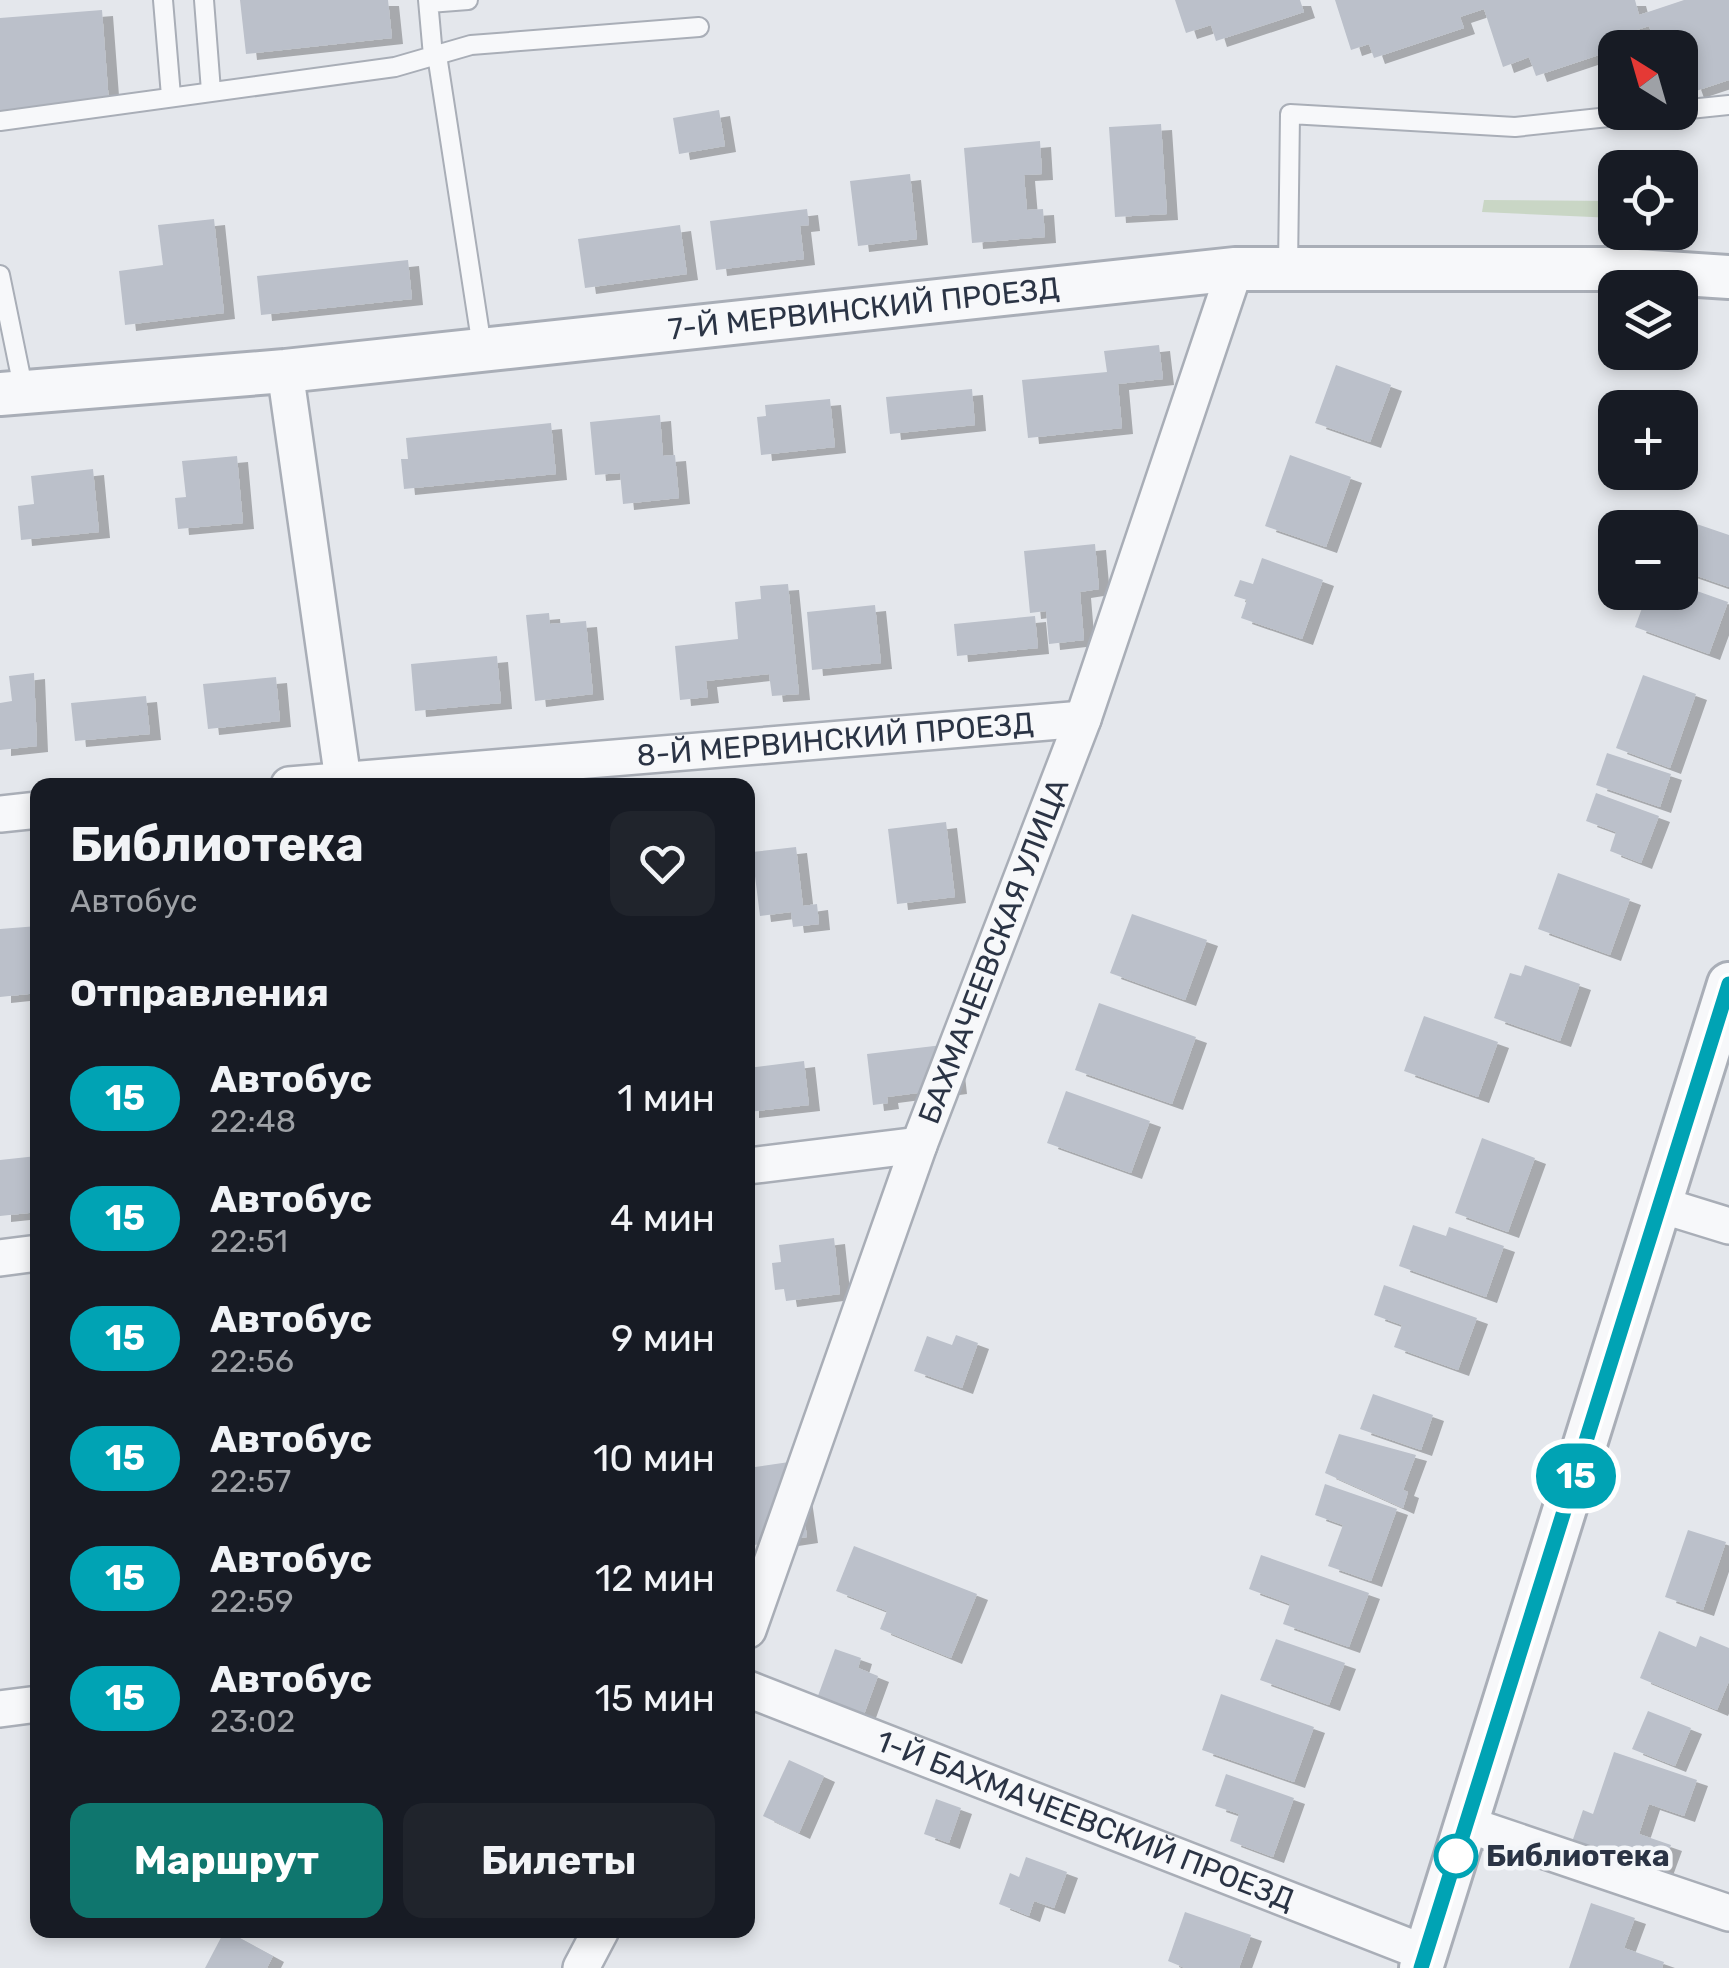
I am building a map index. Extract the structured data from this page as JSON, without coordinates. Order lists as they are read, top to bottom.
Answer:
{
  "streets": {
    "street": [
      "7-Й МЕРВИНСКИЙ ПРОЕЗД",
      "8-Й МЕРВИНСКИЙ ПРОЕЗД",
      "БАХМАЧЕЕВСКАЯ УЛИЦА",
      "1-Й БАХМАЧЕЕВСКИЙ ПРОЕЗД"
    ]
  },
  "crossings": [
    ["7-Й МЕРВИНСКИЙ ПРОЕЗД", "БАХМАЧЕЕВСКАЯ УЛИЦА"],
    ["8-Й МЕРВИНСКИЙ ПРОЕЗД", "БАХМАЧЕЕВСКАЯ УЛИЦА"]
  ],
  "places": ["Библиотека"],
  "lines": ["bus line 15"],
  "north": "top left",
  "page": {
    "on_map": "15",
    "map_buttons": ["+", "−"],
    "heading": [
      ["Библиотека", "Автобус"],
      "Отправления"
    ],
    "list": [
      {
        "mark": "15",
        "name": "Автобус",
        "note": "22:48",
        "value": "1 мин"
      },
      {
        "mark": "15",
        "name": "Автобус",
        "note": "22:51",
        "value": "4 мин"
      },
      {
        "mark": "15",
        "name": "Автобус",
        "note": "22:56",
        "value": "9 мин"
      },
      {
        "mark": "15",
        "name": "Автобус",
        "note": "22:57",
        "value": "10 мин"
      },
      {
        "mark": "15",
        "name": "Автобус",
        "note": "22:59",
        "value": "12 мин"
      },
      {
        "mark": "15",
        "name": "Автобус",
        "note": "23:02",
        "value": "15 мин"
      }
    ],
    "buttons": ["Маршрут", "Билеты"]
  }
}
